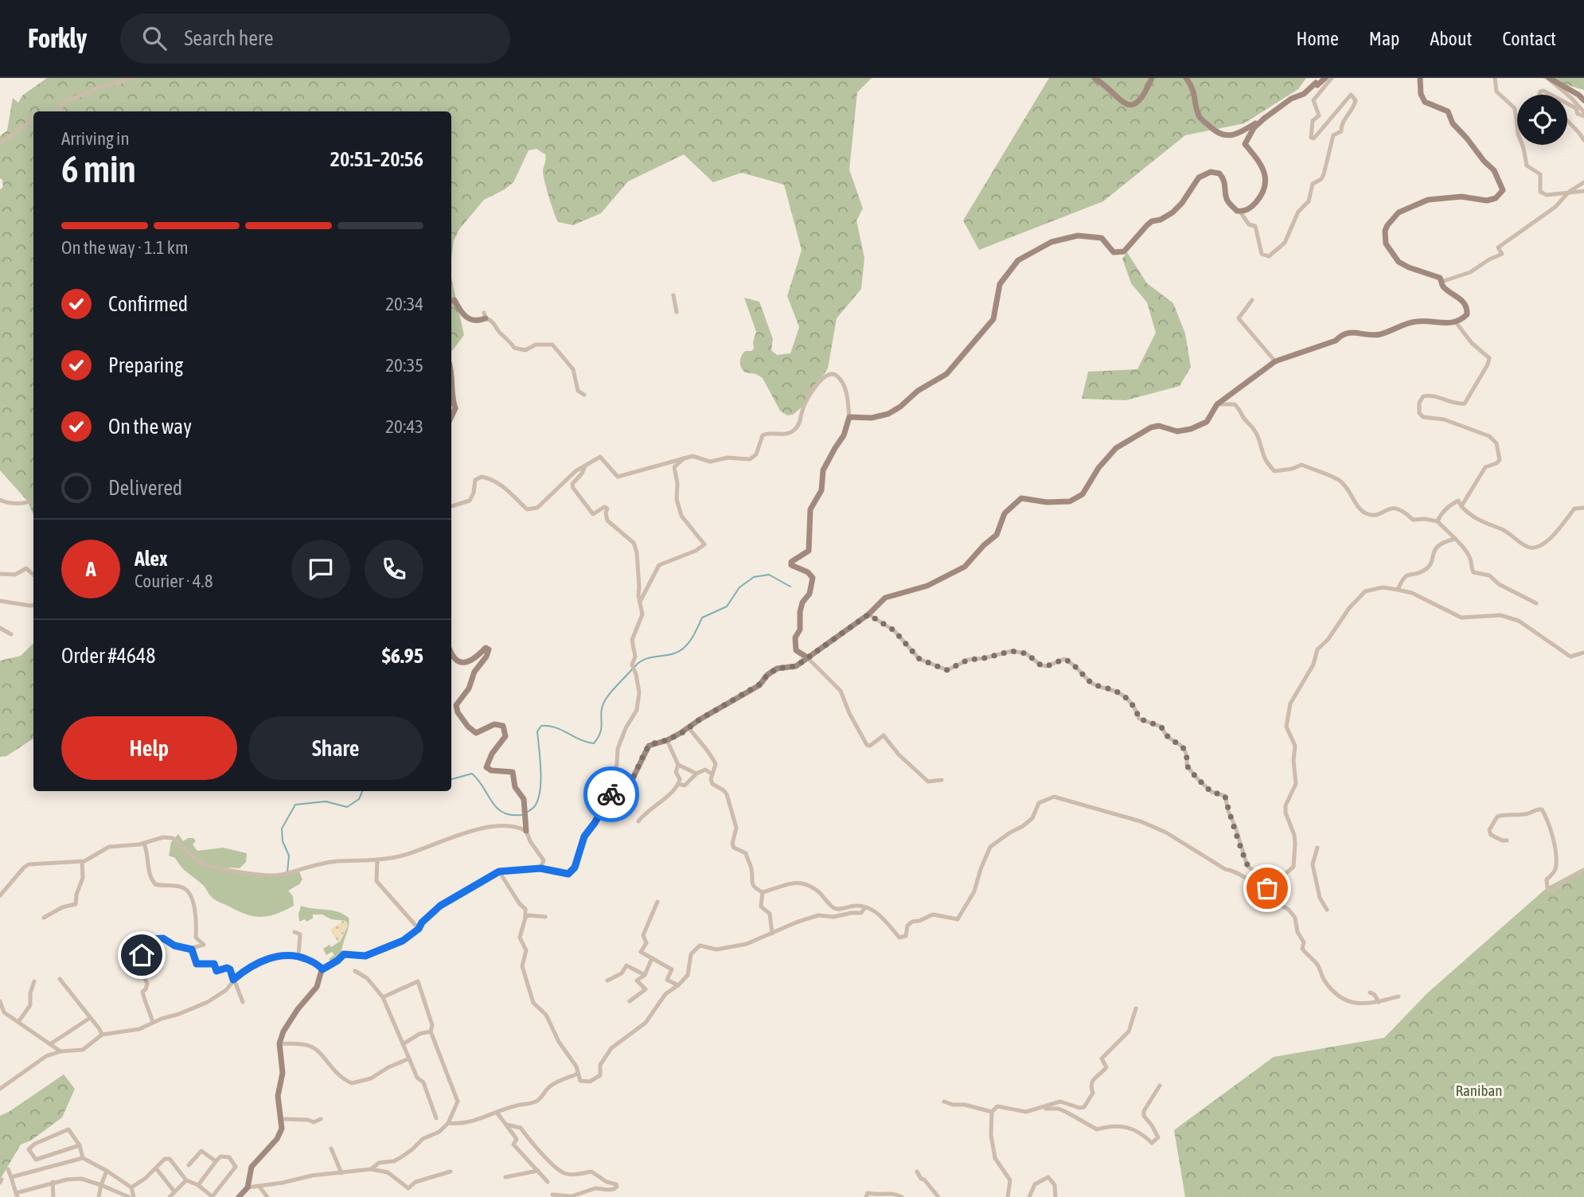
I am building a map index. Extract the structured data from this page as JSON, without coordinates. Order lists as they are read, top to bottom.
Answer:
{
  "parks": ["Raniban"],
  "page": {
    "header": "Forkly",
    "search": "Search here",
    "nav": [
      "Home",
      "Map",
      "About",
      "Contact"
    ],
    "heading": ["6 min", "Arriving in", "20:51–20:56"],
    "panel": [
      "Alex",
      "Courier · 4.8",
      "Order #4648",
      "$6.95"
    ],
    "bar": "On the way · 1.1 km",
    "list": [
      ["Confirmed", "20:34"],
      ["Preparing", "20:35"],
      ["On the way", "20:43"],
      "Delivered"
    ],
    "round": "A",
    "buttons": ["Help", "Share"]
  }
}
